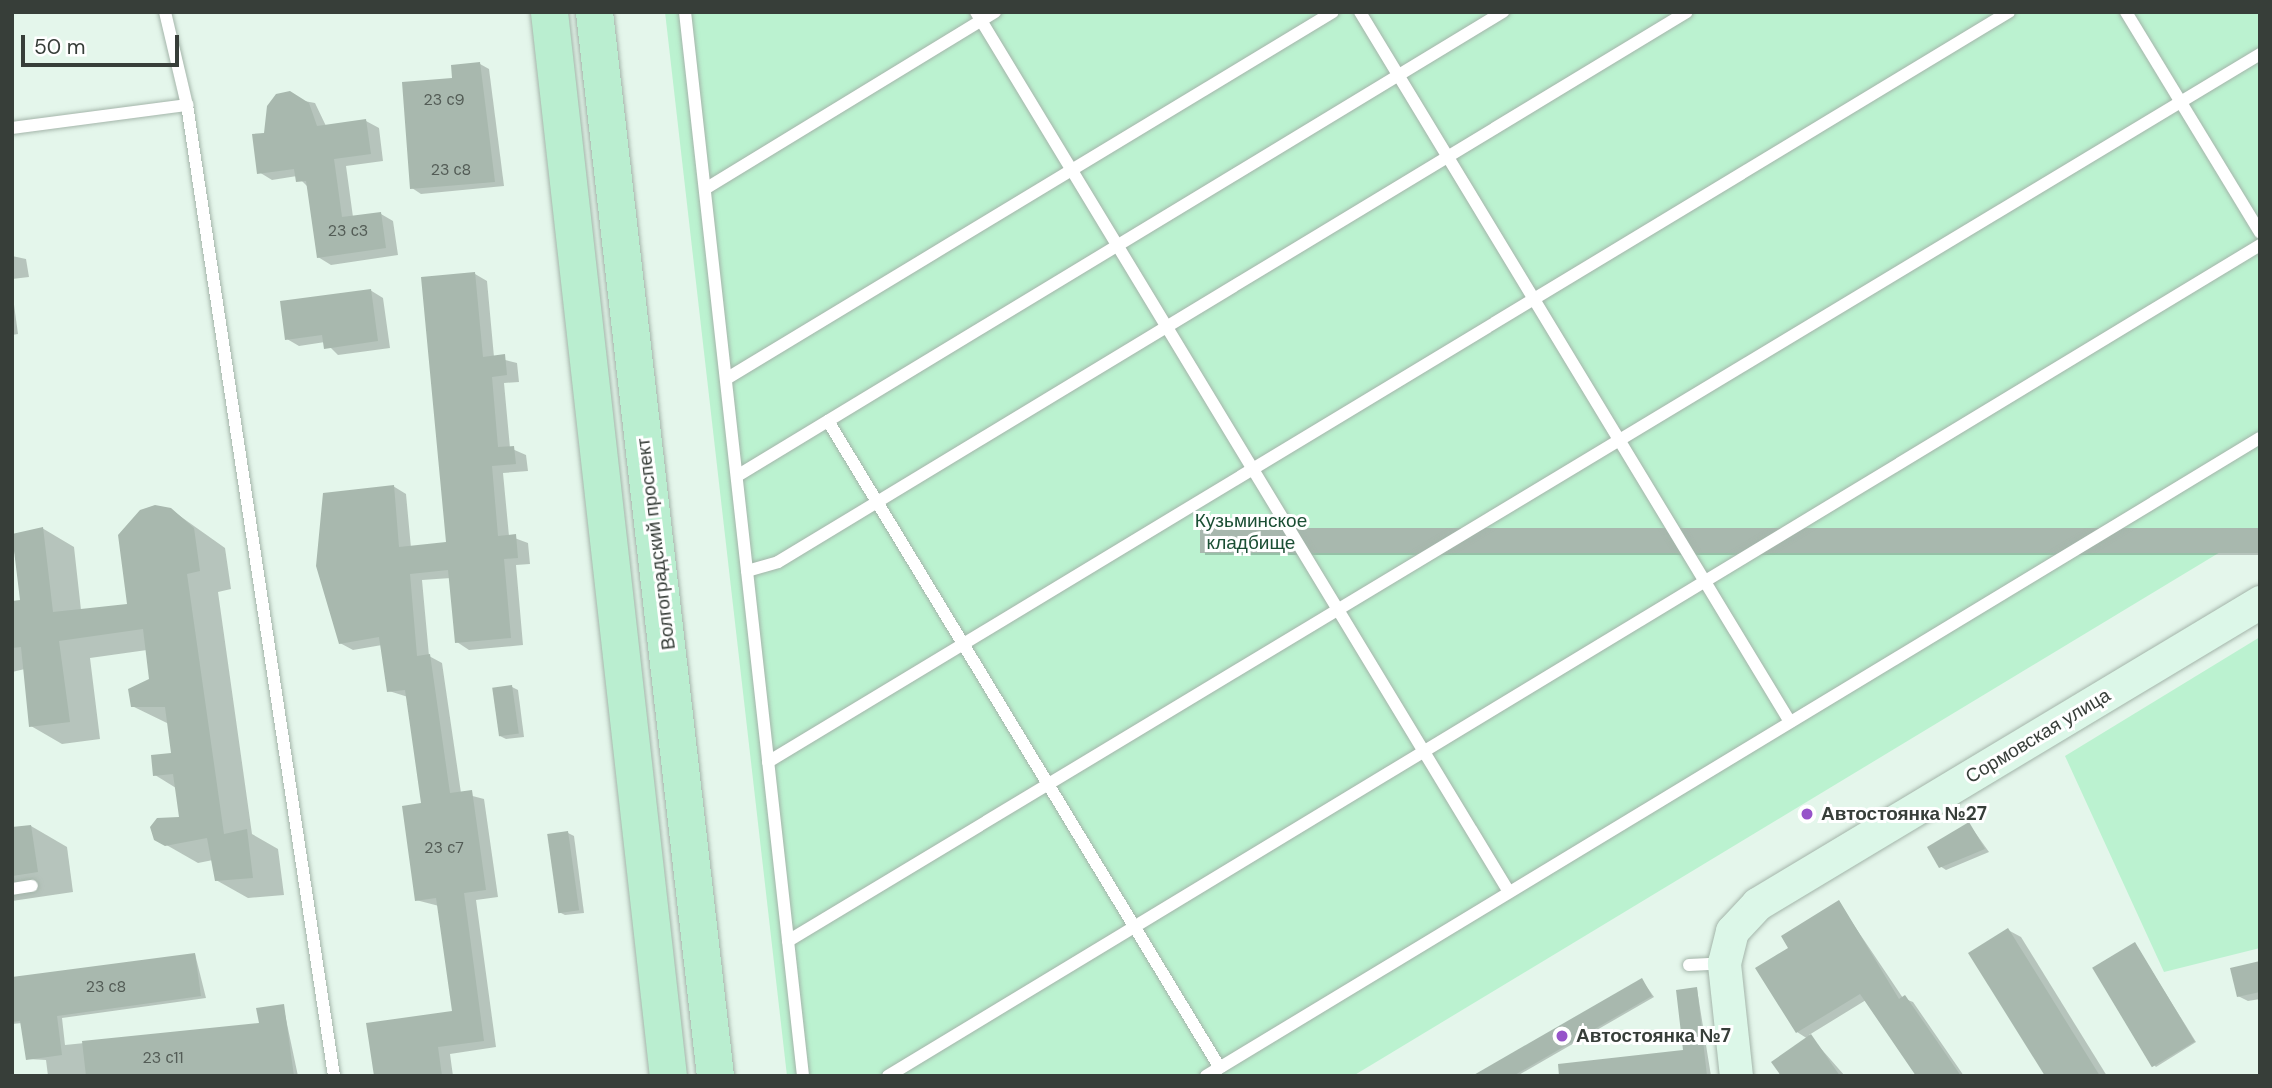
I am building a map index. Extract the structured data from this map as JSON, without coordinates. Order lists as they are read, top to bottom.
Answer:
{
  "streets": {
    "main road": ["Волгоградский проспект"],
    "street": ["Сормовская улица"]
  },
  "parks": ["Кузьминское кладбище"],
  "places": ["Автостоянка №27", "Автостоянка №7"],
  "house_numbers": [
    "23 с9",
    "23 с8",
    "23 с3",
    "23 с7",
    "23 с8",
    "23 с11"
  ],
  "scale_bar": "50 m"
}
